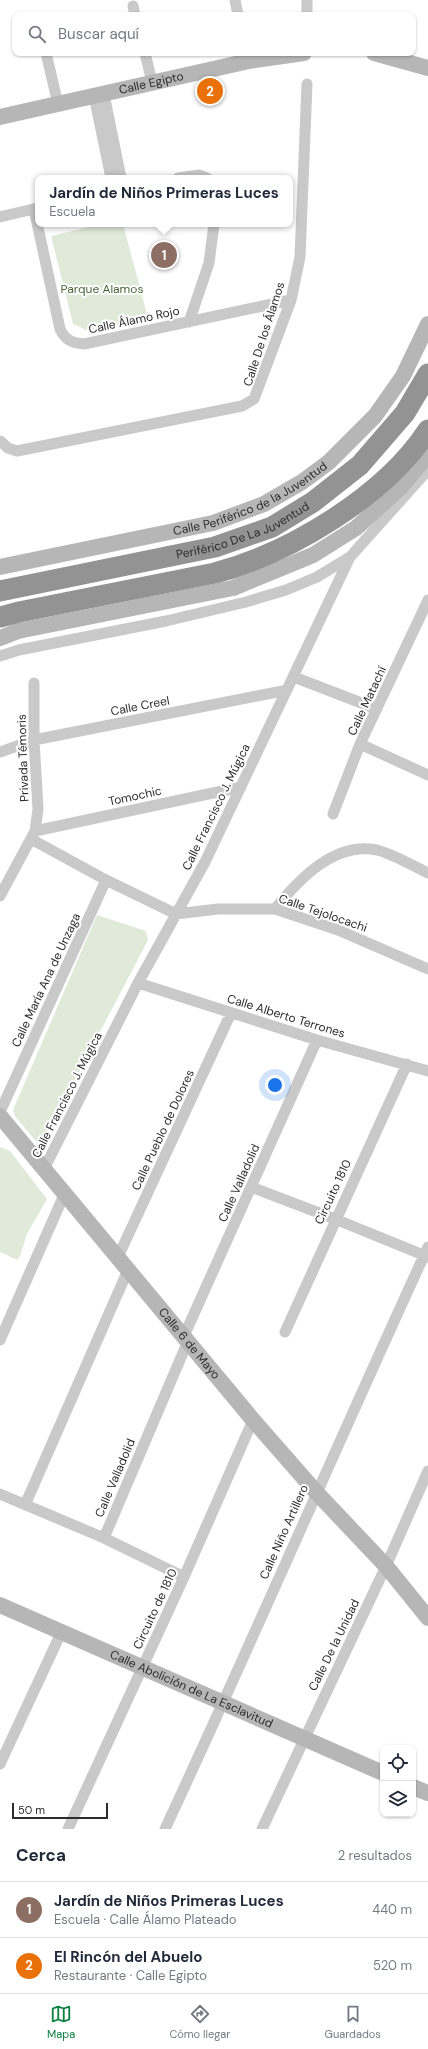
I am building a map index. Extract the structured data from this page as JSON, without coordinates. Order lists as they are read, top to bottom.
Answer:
{
  "streets": {
    "highway": ["Periférico De La Juventud"],
    "main road": [
      "Calle Egipto",
      "Calle Periférico de la Juventud",
      "Calle 6 de Mayo",
      "Calle Abolición de La Esclavitud"
    ],
    "street": [
      "Calle Álamo Rojo",
      "Calle De los Álamos",
      "Calle Matachí",
      "Calle Creel",
      "Privada Témoris",
      "Tomochic",
      "Calle Francisco J. Múgica",
      "Calle Tejolocachi",
      "Calle María Ana de Unzaga",
      "Calle Alberto Terrones",
      "Calle Pueblo de Dolores",
      "Calle Valladolid",
      "Circuito 1810",
      "Calle Niño Artillero",
      "Circuito de 1810",
      "Calle De la Unidad"
    ]
  },
  "crossings": [
    ["Calle Álamo Rojo", "Calle De los Álamos"],
    ["Calle Creel", "Privada Témoris"],
    ["Calle Creel", "Calle Francisco J. Múgica"],
    ["Privada Témoris", "Tomochic"],
    ["Tomochic", "Calle Francisco J. Múgica"],
    ["Calle Francisco J. Múgica", "Calle Tejolocachi"],
    ["Calle Francisco J. Múgica", "Calle Alberto Terrones"],
    ["Calle Francisco J. Múgica", "Calle 6 de Mayo"],
    ["Calle Alberto Terrones", "Calle Pueblo de Dolores"],
    ["Calle Alberto Terrones", "Calle Valladolid"],
    ["Calle Alberto Terrones", "Circuito 1810"],
    ["Calle Pueblo de Dolores", "Calle 6 de Mayo"],
    ["Calle Valladolid", "Calle 6 de Mayo"],
    ["Calle 6 de Mayo", "Calle Niño Artillero"],
    ["Calle 6 de Mayo", "Circuito de 1810"],
    ["Calle 6 de Mayo", "Calle De la Unidad"],
    ["Calle Niño Artillero", "Calle Abolición de La Esclavitud"],
    ["Circuito de 1810", "Calle Abolición de La Esclavitud"],
    ["Calle De la Unidad", "Calle Abolición de La Esclavitud"]
  ],
  "parks": ["Parque Alamos"],
  "scale_bar": "50 m",
  "page": {
    "search": "Buscar aquí",
    "pins": ["2", "1"],
    "popup": ["Jardín de Niños Primeras Luces", "Escuela"],
    "scale": "50 m",
    "heading": ["Cerca", "2 resultados"],
    "list": [
      {
        "mark": "1",
        "name": "Jardín de Niños Primeras Luces",
        "note": "Escuela · Calle Álamo Plateado",
        "value": "440 m"
      },
      {
        "mark": "2",
        "name": "El Rincón del Abuelo",
        "note": "Restaurante · Calle Egipto",
        "value": "520 m"
      }
    ],
    "nav": ["Mapa", "Cómo llegar", "Guardados"]
  }
}
